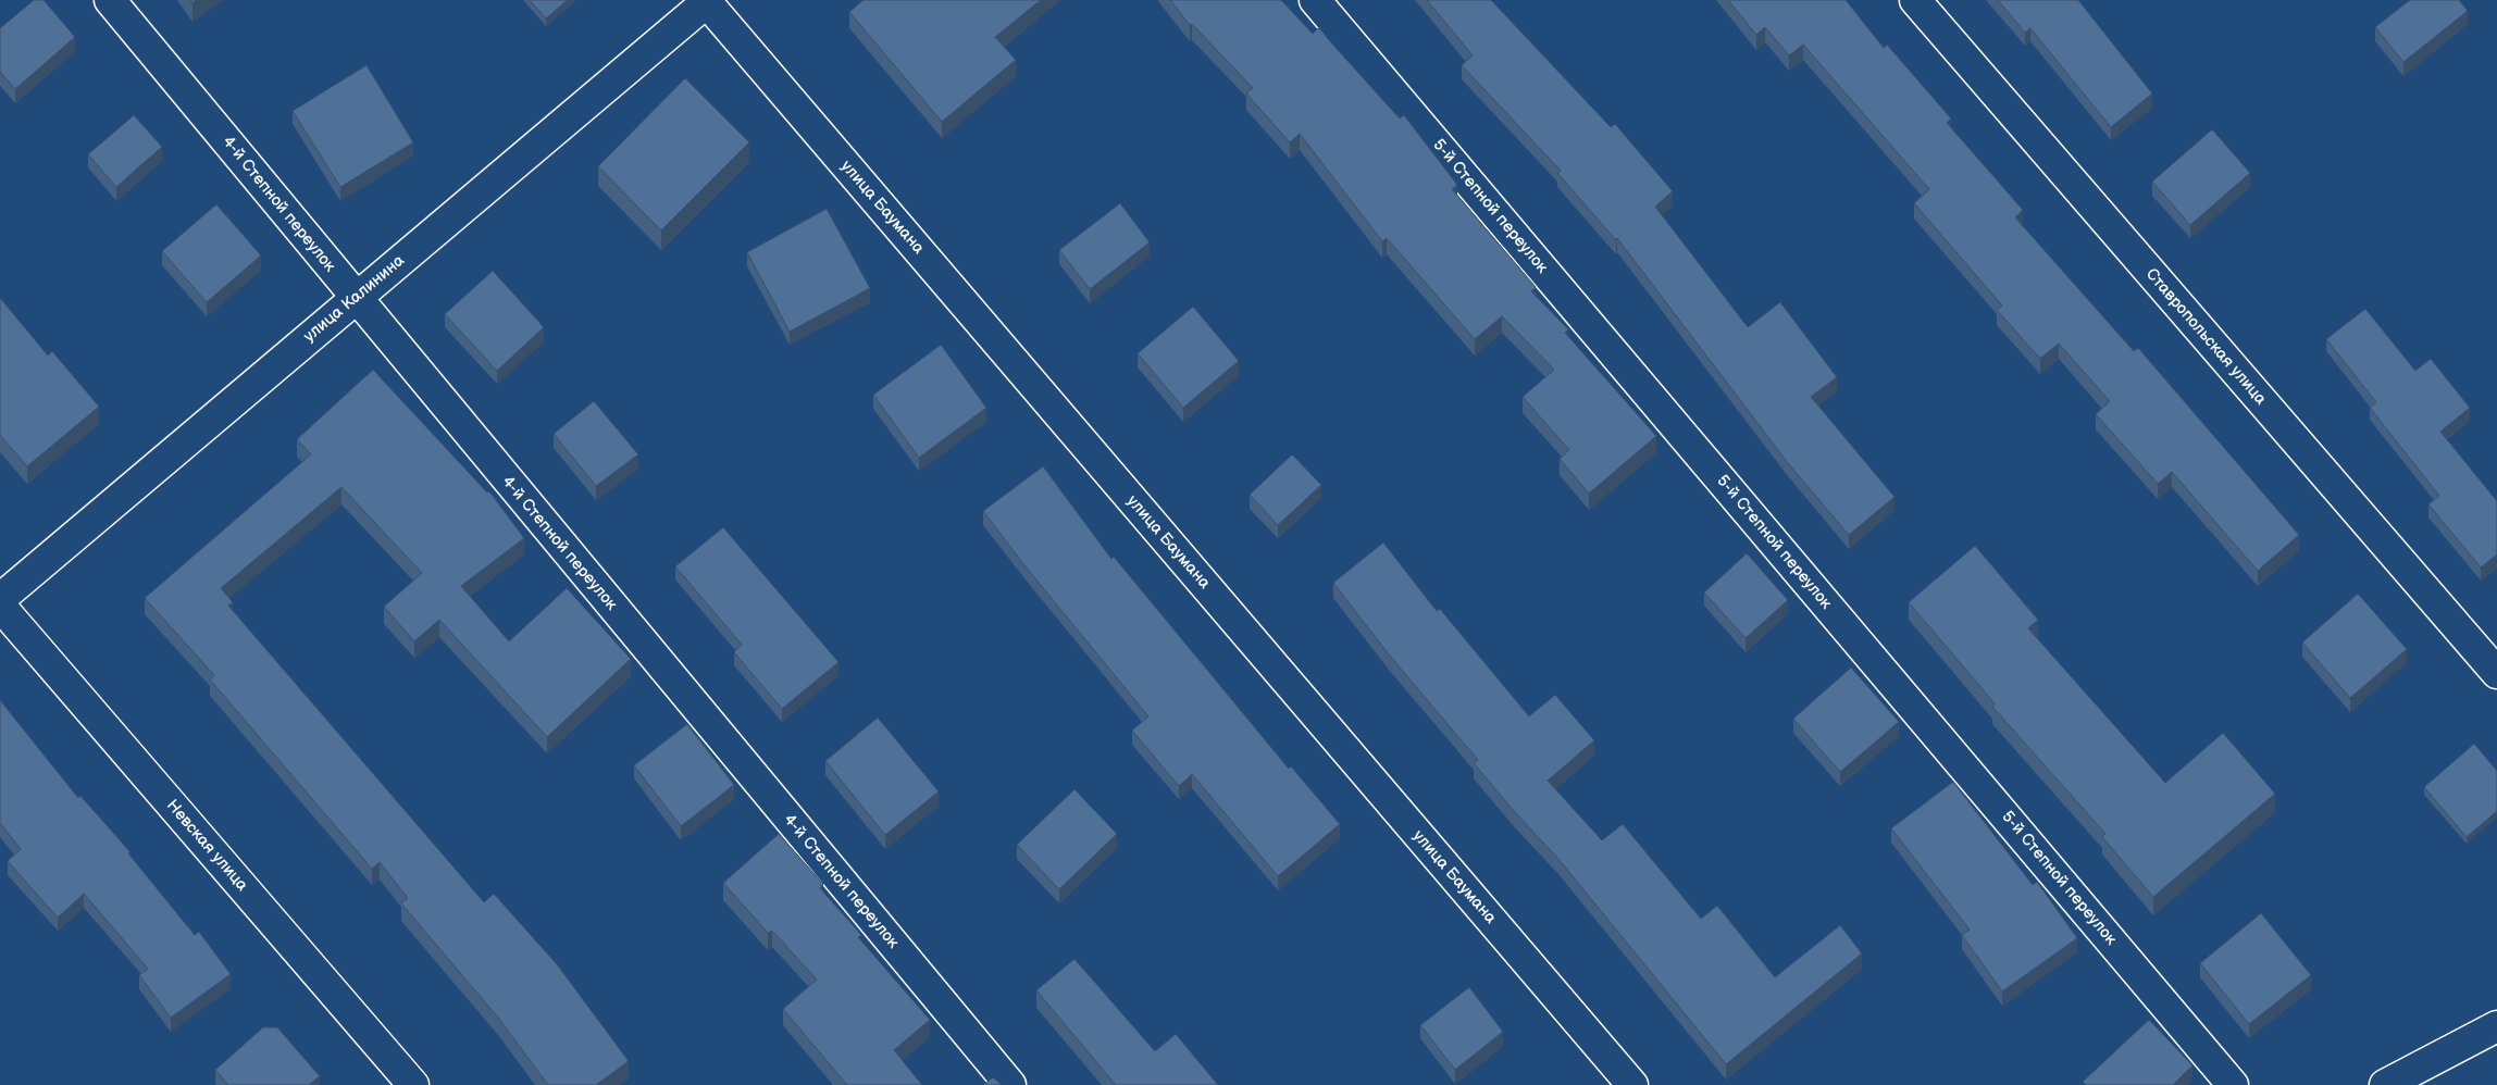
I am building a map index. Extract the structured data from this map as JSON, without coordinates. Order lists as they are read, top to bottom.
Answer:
{
  "streets": {
    "street": [
      "4-й Степной переулок",
      "5-й Степной переулок",
      "улица Баумана",
      "улица Калинина",
      "Ставропольская улица",
      "Невская улица"
    ]
  },
  "crossings": [
    ["4-й Степной переулок", "улица Калинина"],
    ["улица Баумана", "улица Калинина"]
  ]
}
